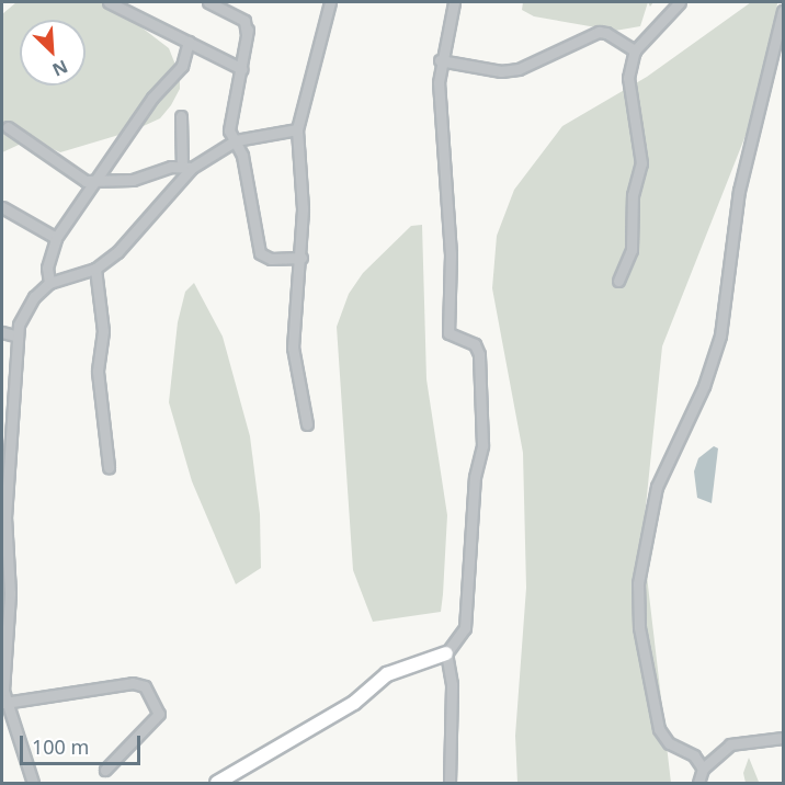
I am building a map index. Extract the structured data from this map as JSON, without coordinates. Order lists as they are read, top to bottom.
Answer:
{
  "scale_bar": "100 m",
  "north": "bottom right"
}
